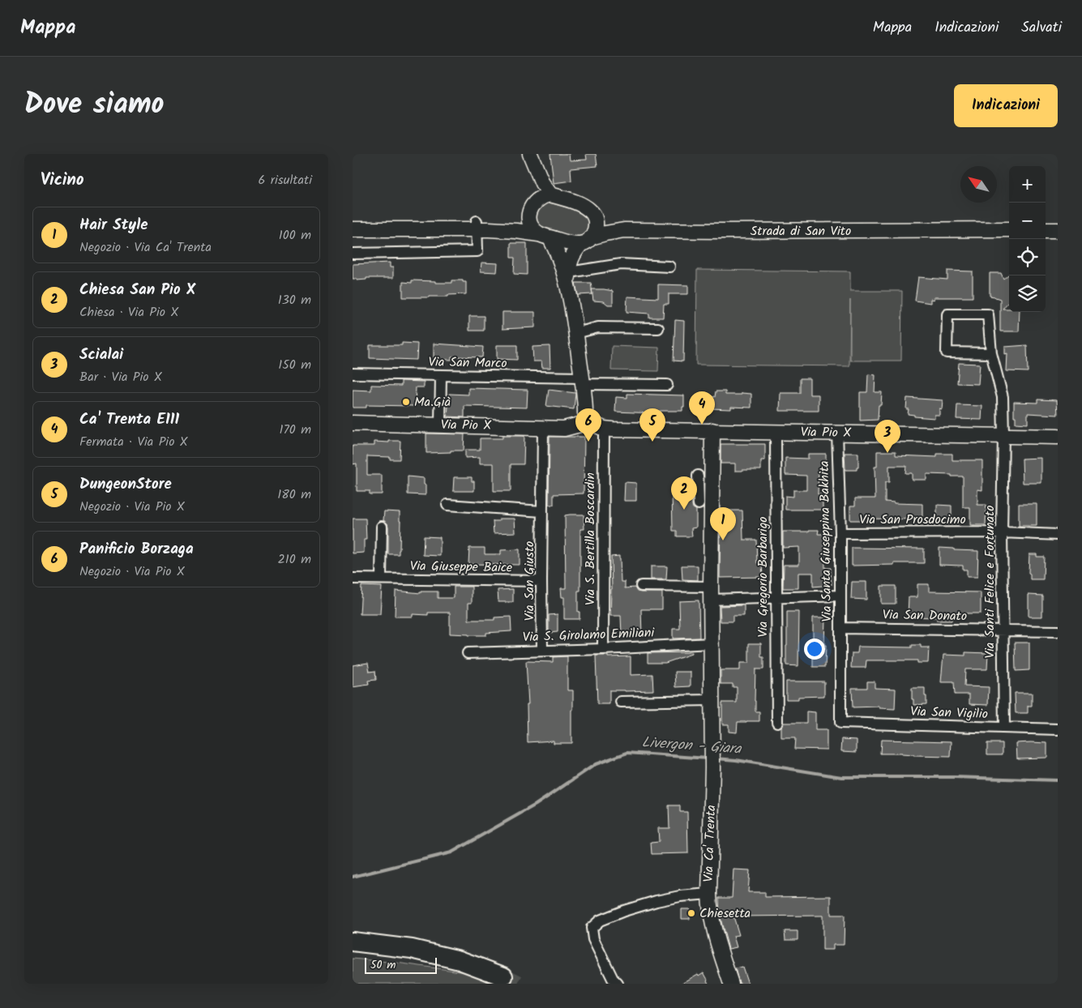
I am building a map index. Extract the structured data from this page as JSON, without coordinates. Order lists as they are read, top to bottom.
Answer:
{
  "streets": {
    "street": [
      "Strada di San Vito",
      "Via San Marco",
      "Via Pio X",
      "Via San Prosdocimo",
      "Via S. Bertilla Boscardin",
      "Via Santa Giuseppina Bakhita",
      "Via Giuseppe Baice",
      "Via Gregorio Barbarigo",
      "Via San Giusto",
      "Via Santi Felice e Fortunato",
      "Via San Donato",
      "Via S. Girolamo Emiliani",
      "Via San Vigilio",
      "Via Ca' Trenta"
    ]
  },
  "crossings": [
    ["Via Pio X", "Via S. Bertilla Boscardin"],
    ["Via Pio X", "Via Santa Giuseppina Bakhita"],
    ["Via Pio X", "Via Gregorio Barbarigo"],
    ["Via Pio X", "Via San Giusto"],
    ["Via Pio X", "Via Santi Felice e Fortunato"],
    ["Via Pio X", "Via Ca' Trenta"],
    ["Via San Prosdocimo", "Via Santa Giuseppina Bakhita"],
    ["Via San Prosdocimo", "Via Santi Felice e Fortunato"],
    ["Via S. Bertilla Boscardin", "Via S. Girolamo Emiliani"],
    ["Via Santa Giuseppina Bakhita", "Via San Donato"],
    ["Via Santa Giuseppina Bakhita", "Via San Vigilio"],
    ["Via Giuseppe Baice", "Via San Giusto"],
    ["Via San Giusto", "Via S. Girolamo Emiliani"],
    ["Via Santi Felice e Fortunato", "Via San Donato"],
    ["Via Santi Felice e Fortunato", "Via San Vigilio"],
    ["Via S. Girolamo Emiliani", "Via Ca' Trenta"]
  ],
  "water": ["Livergon - Giara"],
  "places": ["Ma.Già", "Chiesetta"],
  "scale_bar": "50 m",
  "north": "top left",
  "page": {
    "header": "Mappa",
    "nav": ["Mappa", "Indicazioni", "Salvati"],
    "title": "Dove siamo",
    "buttons": "Indicazioni",
    "heading": ["Vicino", "6 risultati"],
    "map_buttons": ["+", "−"],
    "list": [
      {
        "mark": "1",
        "name": "Hair Style",
        "note": "Negozio · Via Ca' Trenta",
        "value": "100 m"
      },
      {
        "mark": "2",
        "name": "Chiesa San Pio X",
        "note": "Chiesa · Via Pio X",
        "value": "130 m"
      },
      {
        "mark": "3",
        "name": "Scialai",
        "note": "Bar · Via Pio X",
        "value": "150 m"
      },
      {
        "mark": "4",
        "name": "Ca' Trenta E111",
        "note": "Fermata · Via Pio X",
        "value": "170 m"
      },
      {
        "mark": "5",
        "name": "DungeonStore",
        "note": "Negozio · Via Pio X",
        "value": "180 m"
      },
      {
        "mark": "6",
        "name": "Panificio Borzaga",
        "note": "Negozio · Via Pio X",
        "value": "210 m"
      }
    ],
    "pins": [
      "4",
      "5",
      "6",
      "3",
      "2",
      "1"
    ],
    "scale": "50 m"
  }
}
